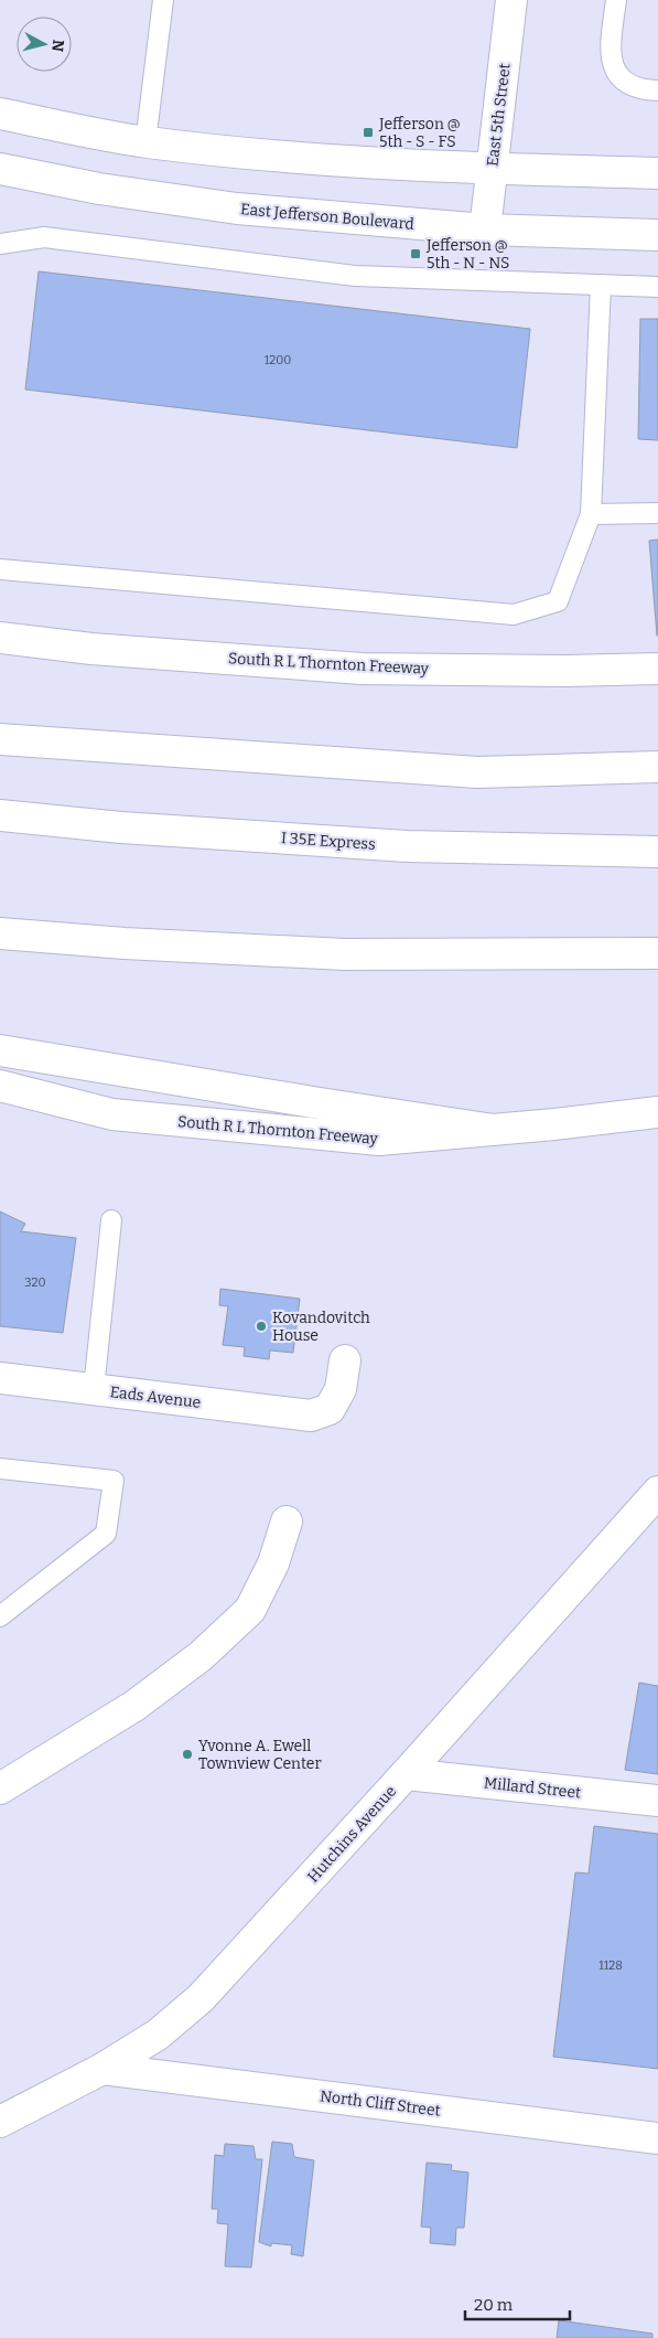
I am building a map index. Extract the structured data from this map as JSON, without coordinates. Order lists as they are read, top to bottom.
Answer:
{
  "streets": {
    "main road": [
      "East 5th Street",
      "East Jefferson Boulevard",
      "South R L Thornton Freeway",
      "I 35E Express",
      "Eads Avenue",
      "Millard Street",
      "Hutchins Avenue",
      "North Cliff Street"
    ]
  },
  "crossings": [
    ["East 5th Street", "East Jefferson Boulevard"],
    ["Millard Street", "Hutchins Avenue"],
    ["Hutchins Avenue", "North Cliff Street"]
  ],
  "places": {
    "transit": ["Jefferson @ 5th - S - FS", "Jefferson @ 5th - N - NS"],
    "other": ["Kovandovitch House", "Yvonne A. Ewell Townview Center"]
  },
  "house_numbers": ["1200", "320", "1128"],
  "scale_bar": "20 m",
  "north": "right"
}
